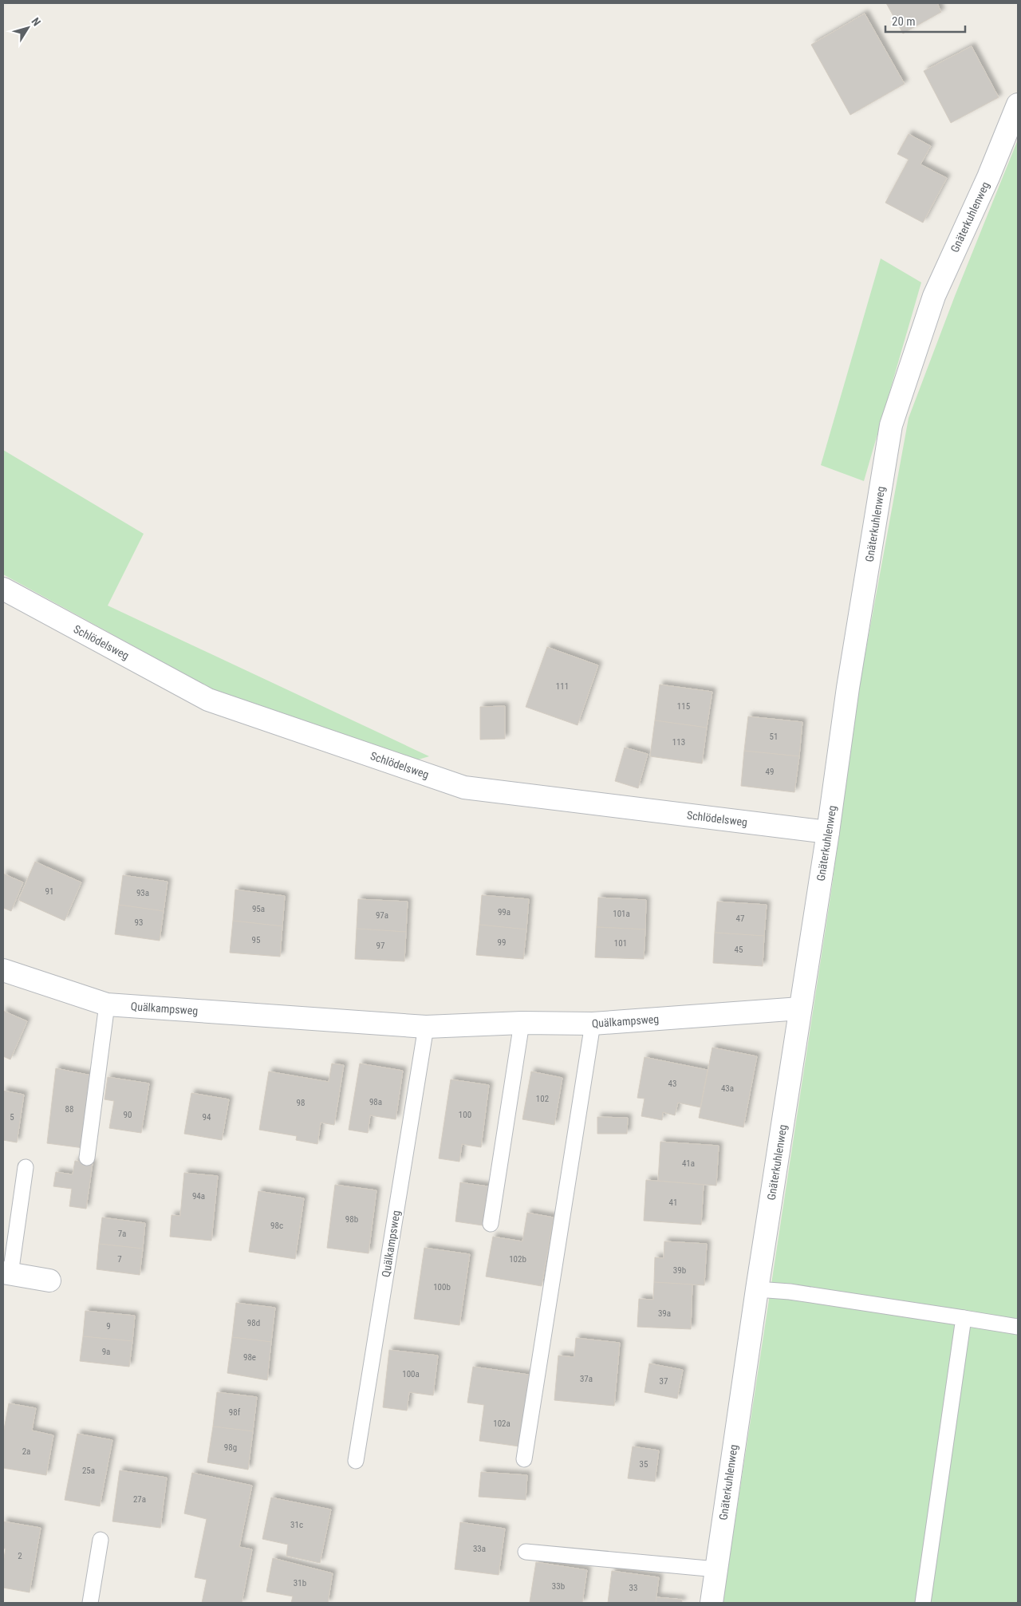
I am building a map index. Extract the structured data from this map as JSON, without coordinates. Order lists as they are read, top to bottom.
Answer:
{
  "streets": {
    "street": ["Gnäterkuhlenweg", "Schlödelsweg", "Quälkampsweg"]
  },
  "crossings": [
    ["Gnäterkuhlenweg", "Schlödelsweg"],
    ["Gnäterkuhlenweg", "Quälkampsweg"]
  ],
  "house_numbers": [
    "111",
    "115",
    "51",
    "113",
    "49",
    "91",
    "93a",
    "95a",
    "99a",
    "101a",
    "97a",
    "47",
    "93",
    "95",
    "99",
    "101",
    "97",
    "45",
    "43",
    "43a",
    "102",
    "98a",
    "98",
    "88",
    "90",
    "100",
    "5",
    "94",
    "41a",
    "94a",
    "41",
    "98b",
    "98c",
    "7a",
    "7",
    "102b",
    "39b",
    "100b",
    "39a",
    "98d",
    "9",
    "9a",
    "98e",
    "100a",
    "37a",
    "37",
    "98f",
    "102a",
    "98g",
    "2a",
    "35",
    "25a",
    "27a",
    "31c",
    "33a",
    "2",
    "31b",
    "33b",
    "33"
  ],
  "scale_bar": "20 m",
  "north": "top right"
}
